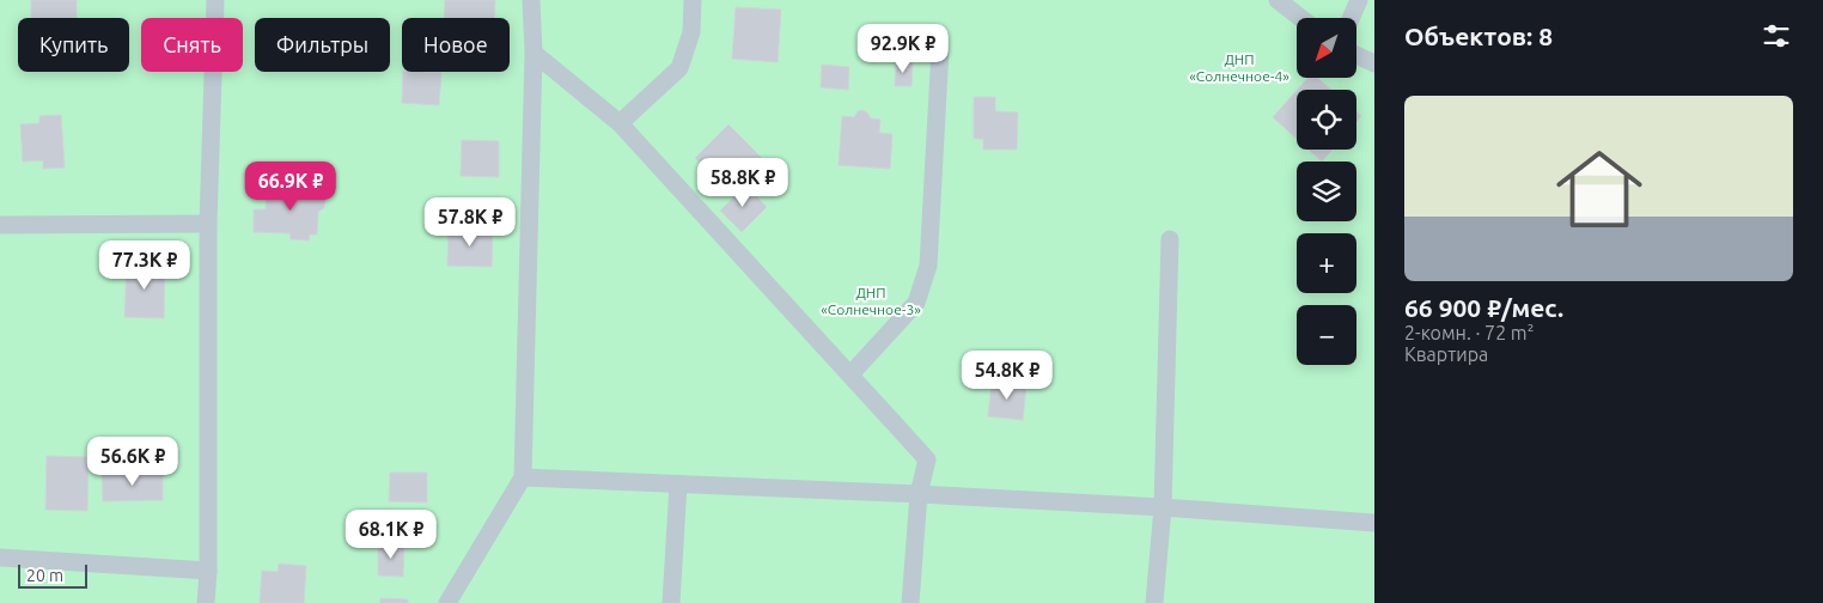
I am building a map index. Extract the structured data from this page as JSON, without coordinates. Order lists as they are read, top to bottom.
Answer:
{
  "parks": ["ДНП «Солнечное-4»", "ДНП «Солнечное-3»"],
  "scale_bar": "20 m",
  "north": "bottom left",
  "page": {
    "heading": "Объектов: 8",
    "map_buttons": ["+", "−"],
    "chip": [
      "Купить",
      "Снять",
      "Фильтры",
      "Новое"
    ],
    "price": [
      "92.9K ₽",
      "58.8K ₽",
      "66.9K ₽",
      "57.8K ₽",
      "77.3K ₽",
      "54.8K ₽",
      "56.6K ₽",
      "68.1K ₽"
    ],
    "list": [
      {
        "name": "66 900 ₽/мес.",
        "note": "2-комн. · 72 m² · Квартира"
      }
    ],
    "scale": "20 m"
  }
}
